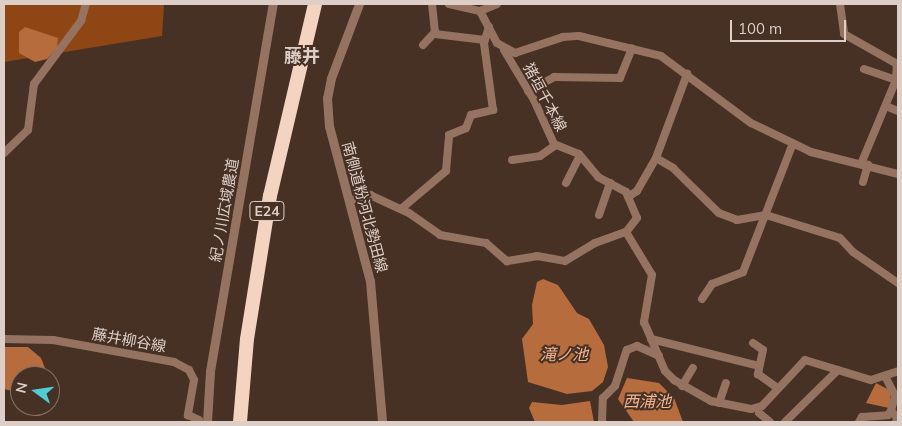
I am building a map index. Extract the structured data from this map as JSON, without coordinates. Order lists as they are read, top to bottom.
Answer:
{
  "streets": {
    "highway": ["E24"],
    "street": [
      "猪垣千本線",
      "南側道粉河北勢田線",
      "紀ノ川広域農道",
      "藤井柳谷線"
    ]
  },
  "crossings": [
    ["紀ノ川広域農道", "藤井柳谷線"]
  ],
  "districts": ["藤井"],
  "water": ["滝ノ池", "西浦池"],
  "scale_bar": "100 m",
  "north": "left"
}
